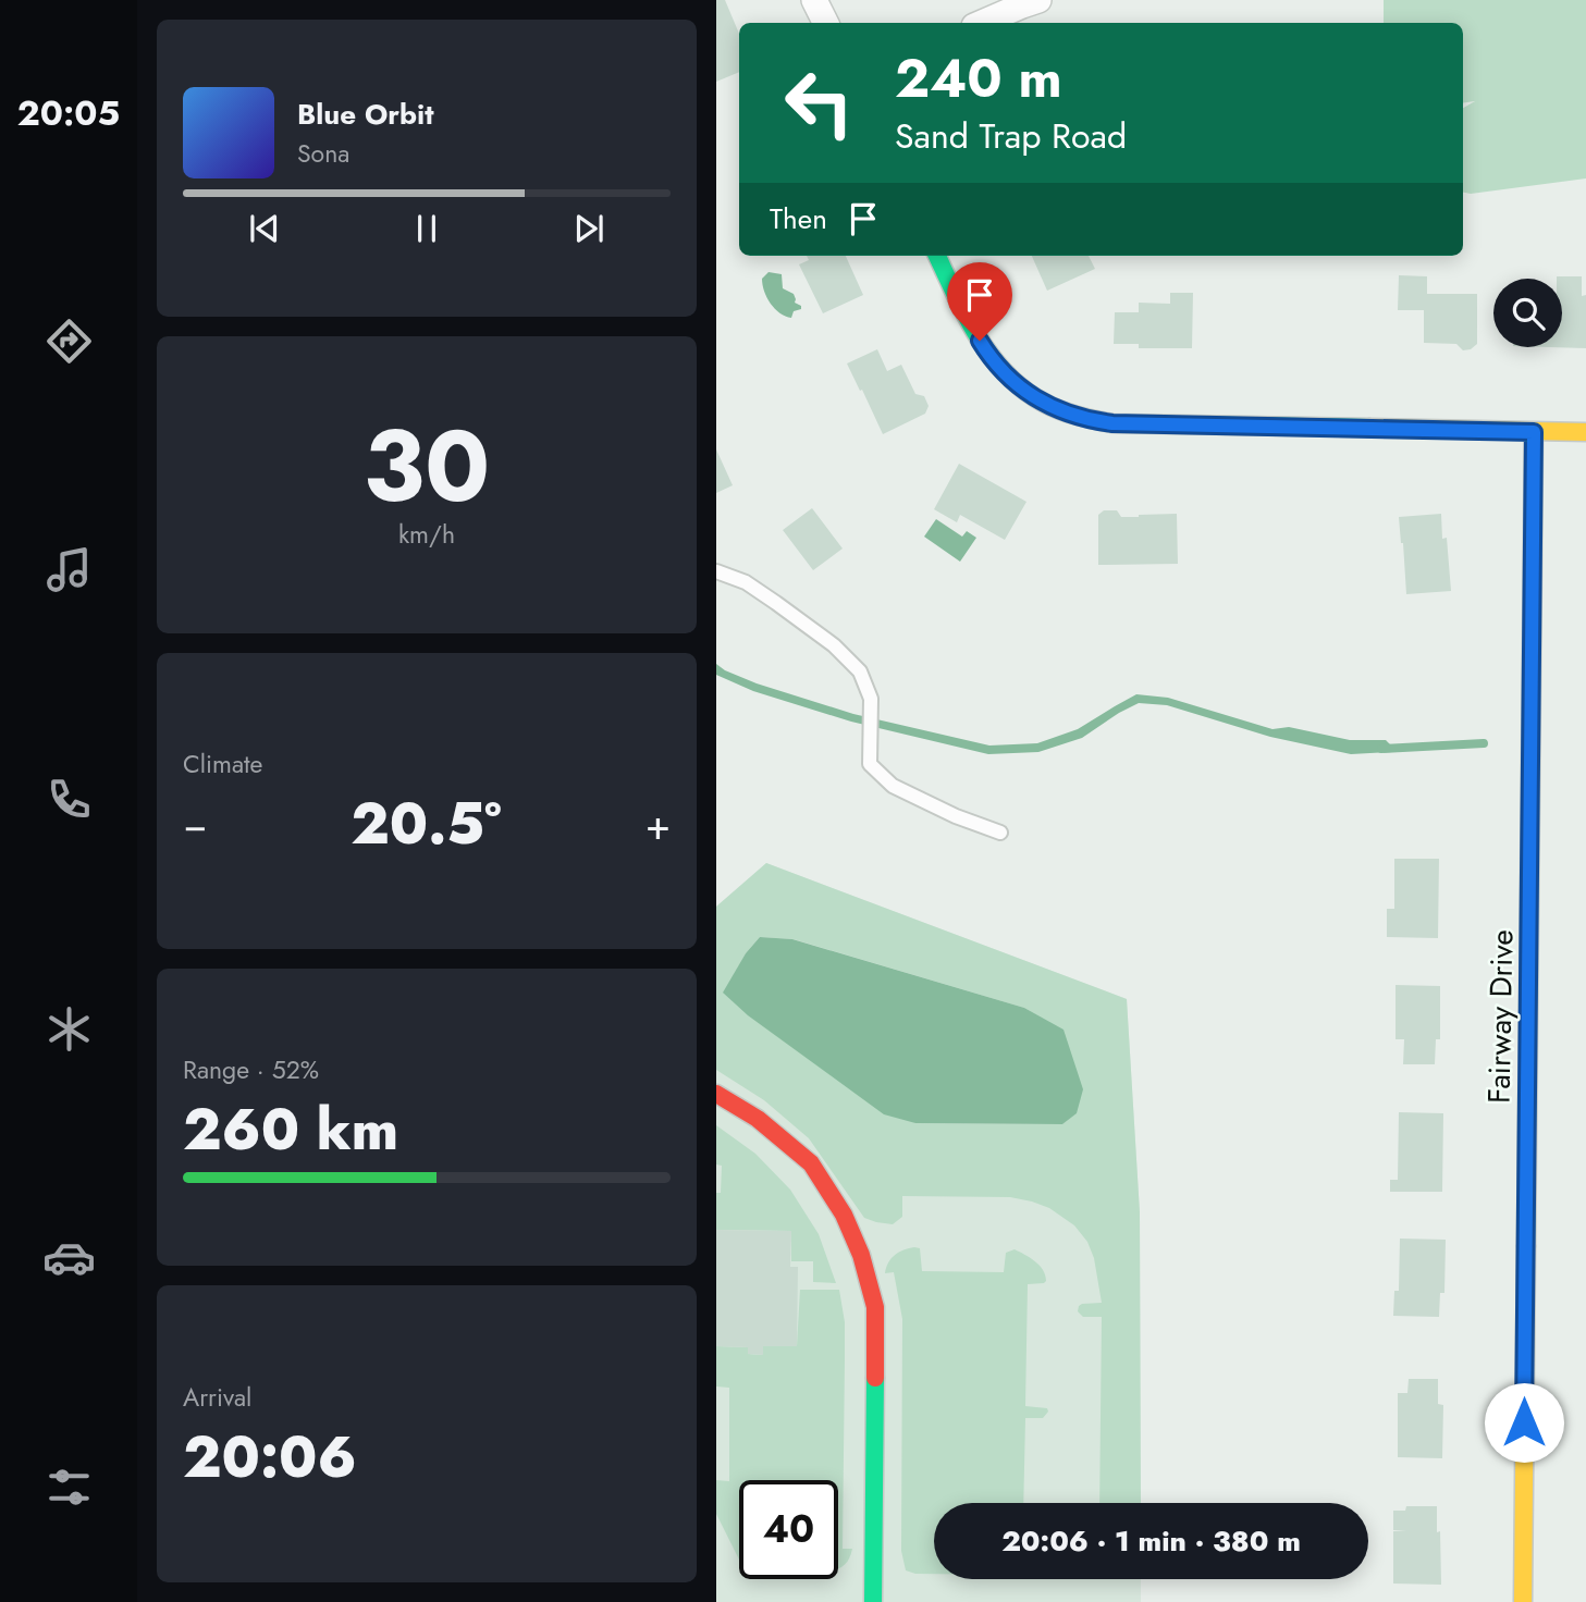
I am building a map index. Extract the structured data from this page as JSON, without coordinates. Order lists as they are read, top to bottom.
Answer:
{
  "streets": {
    "street": ["Fairway Drive"]
  },
  "page": {
    "tabs": "20:05",
    "turn": ["240 m", "Sand Trap Road"],
    "song": ["Blue Orbit", "Sona"],
    "then": "Then",
    "tile": [
      ["30", "km/h"],
      "Climate",
      ["Range · 52%", "260 km"],
      ["Arrival", "20:06"]
    ],
    "heat": ["−", "20.5°", "+"],
    "limit": "40",
    "trip": "20:06 · 1 min · 380 m"
  }
}
